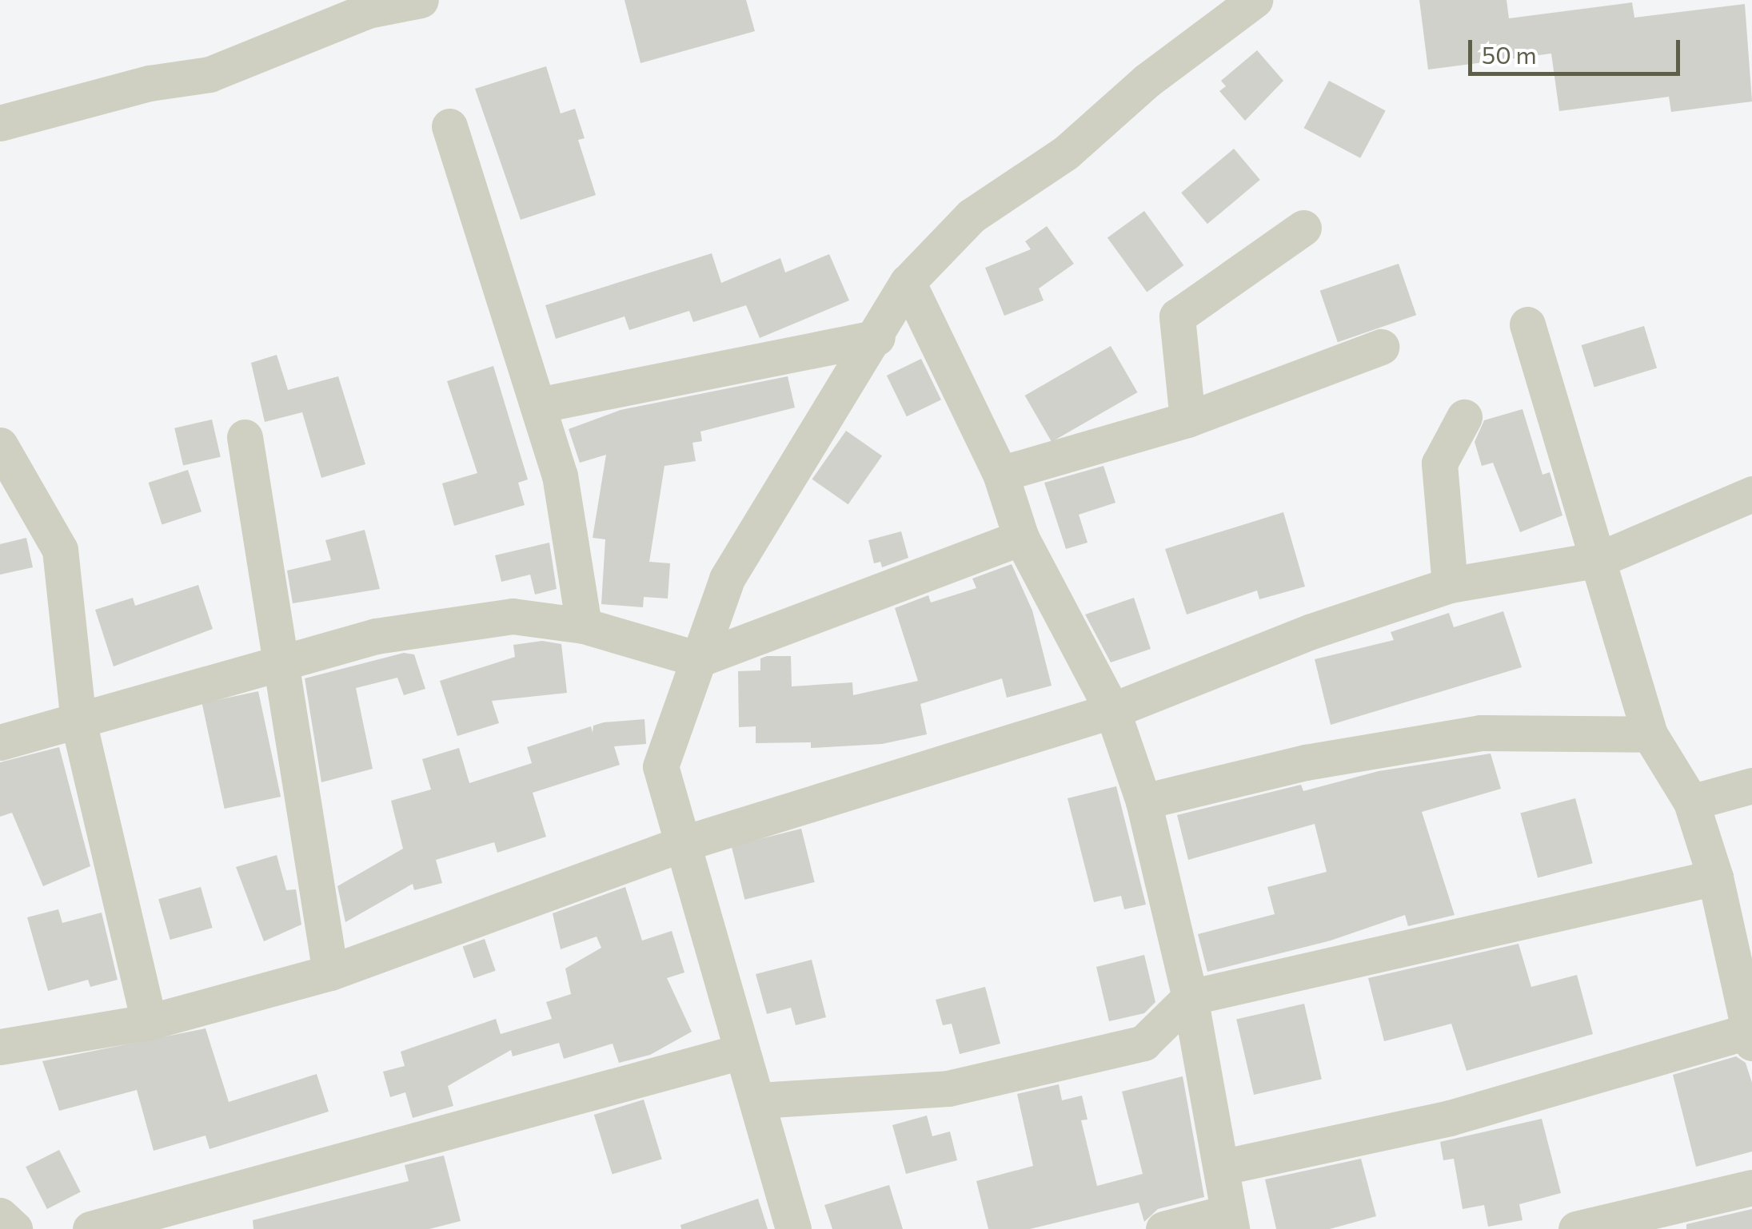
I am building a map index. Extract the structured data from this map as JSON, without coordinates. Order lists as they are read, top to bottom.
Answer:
{
  "scale_bar": "50 m"
}
